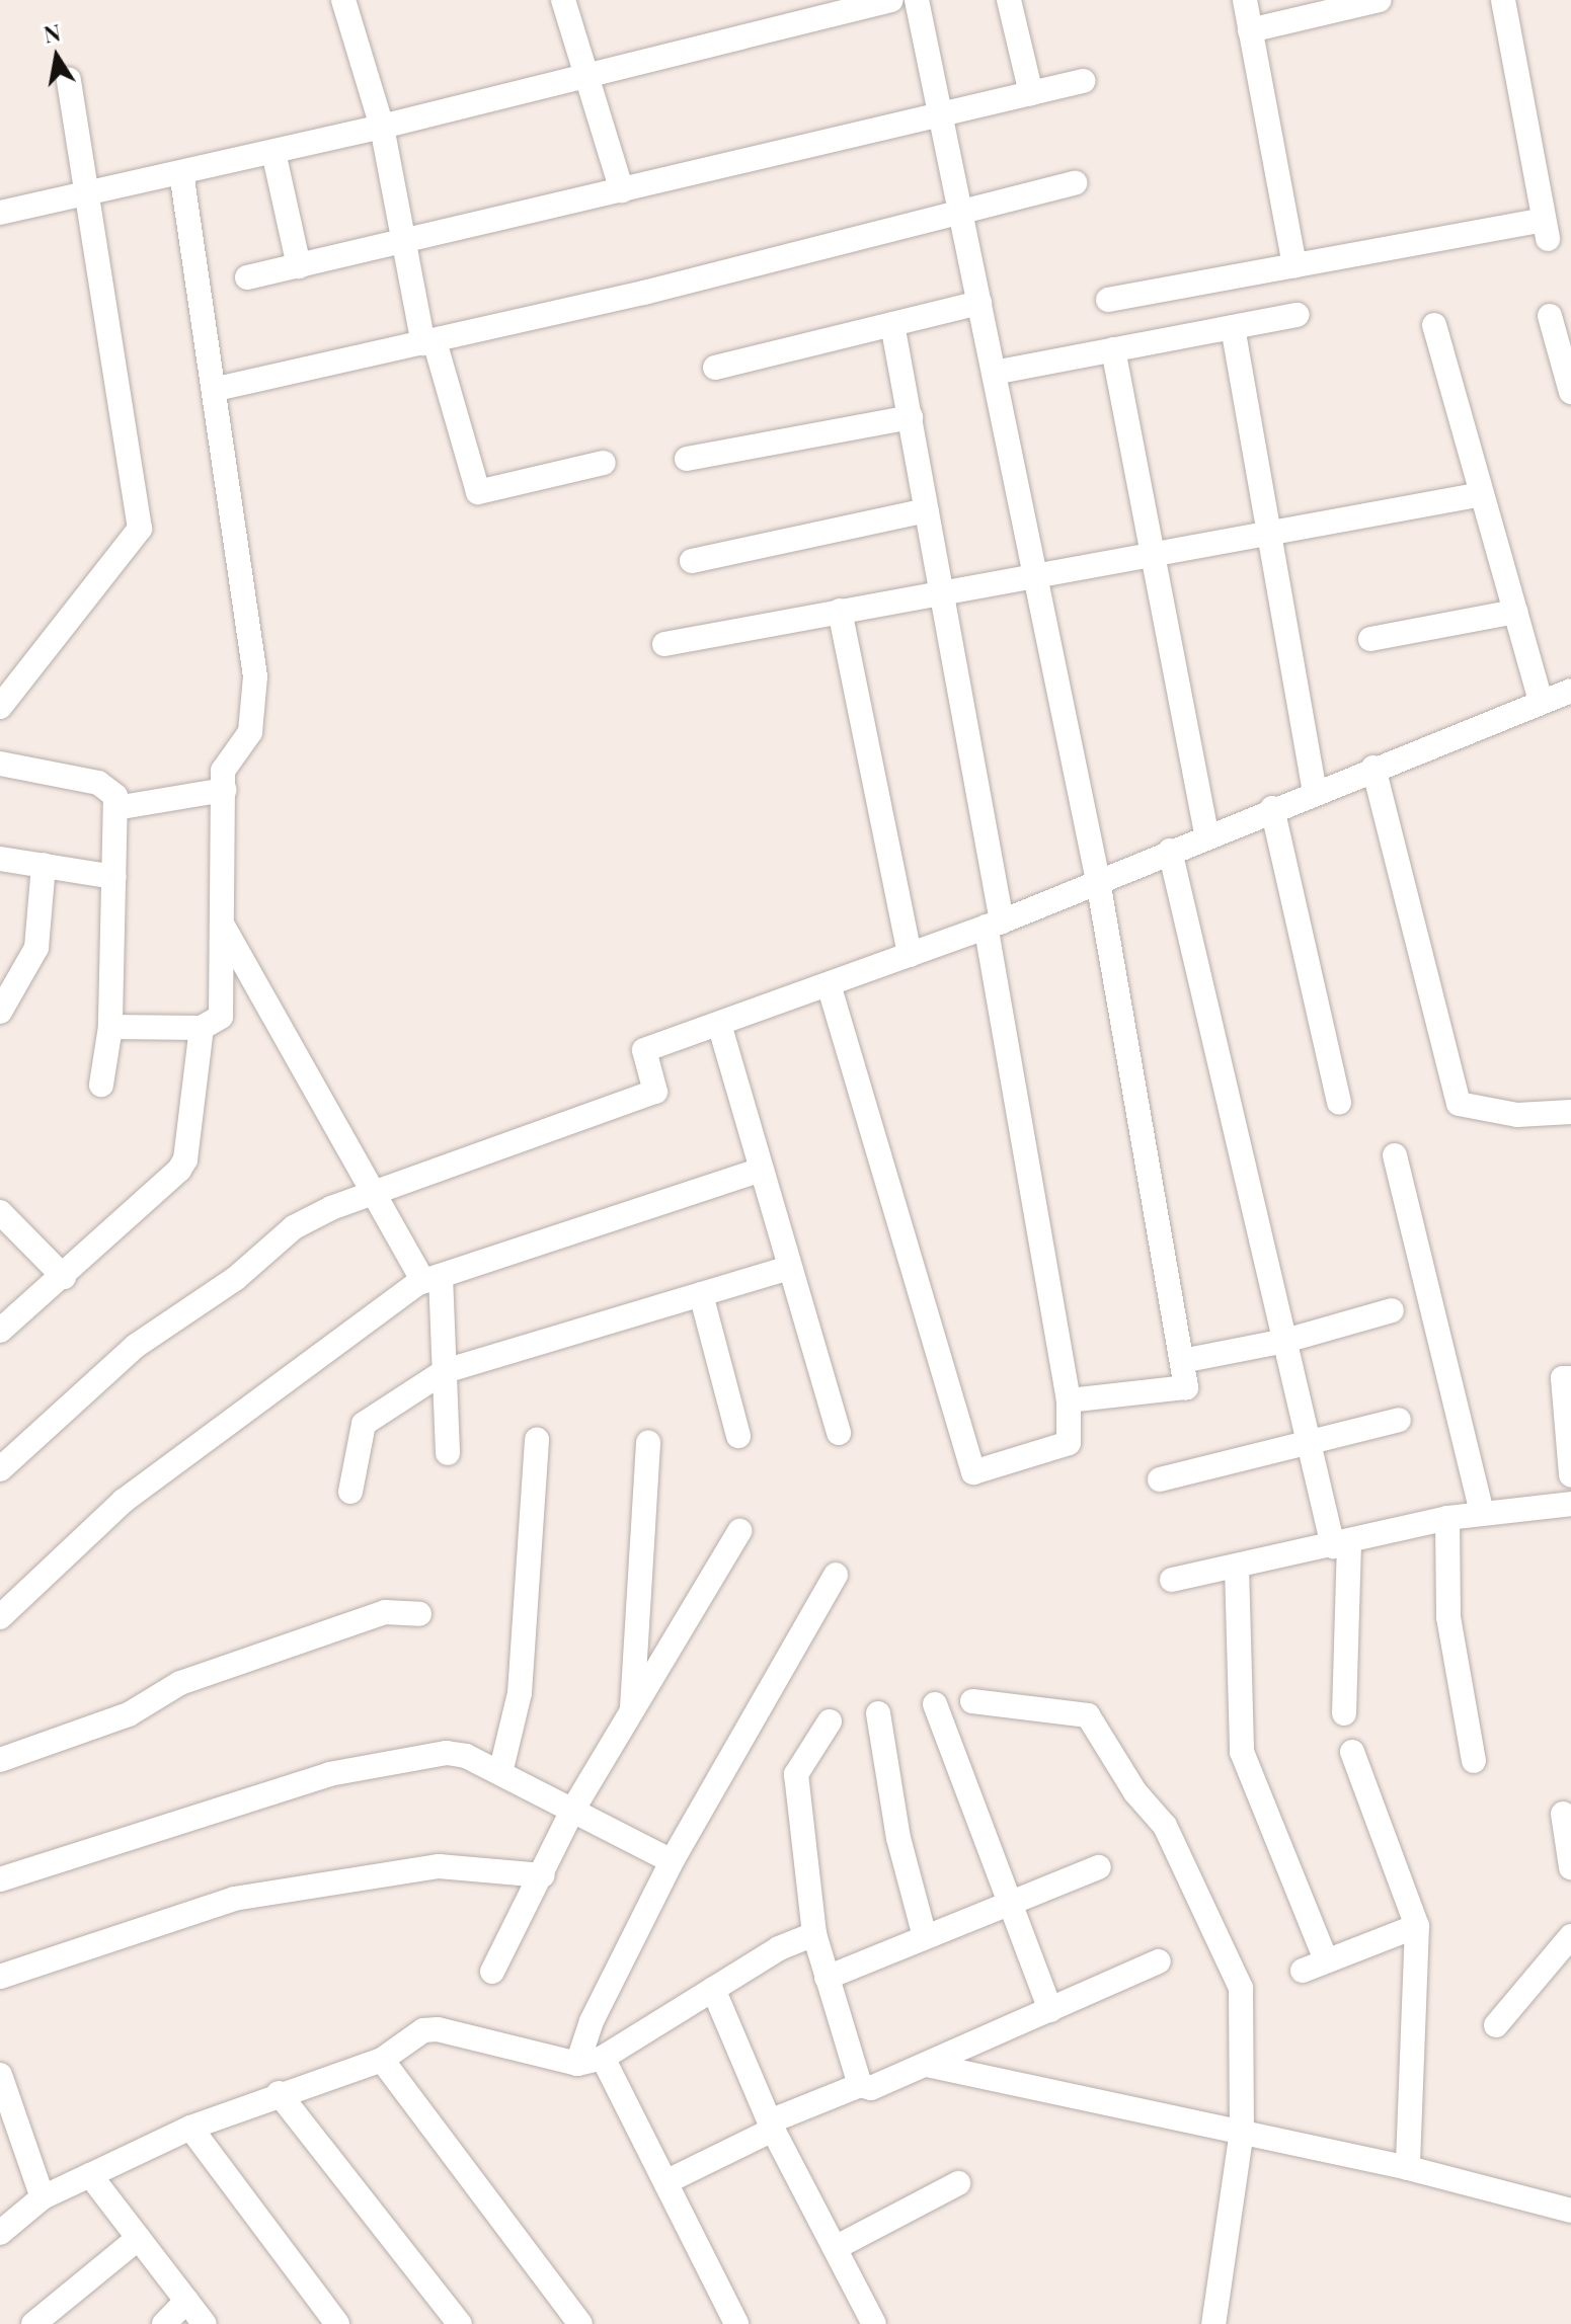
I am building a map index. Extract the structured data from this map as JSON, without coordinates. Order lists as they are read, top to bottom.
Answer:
{
  "north": "top"
}
